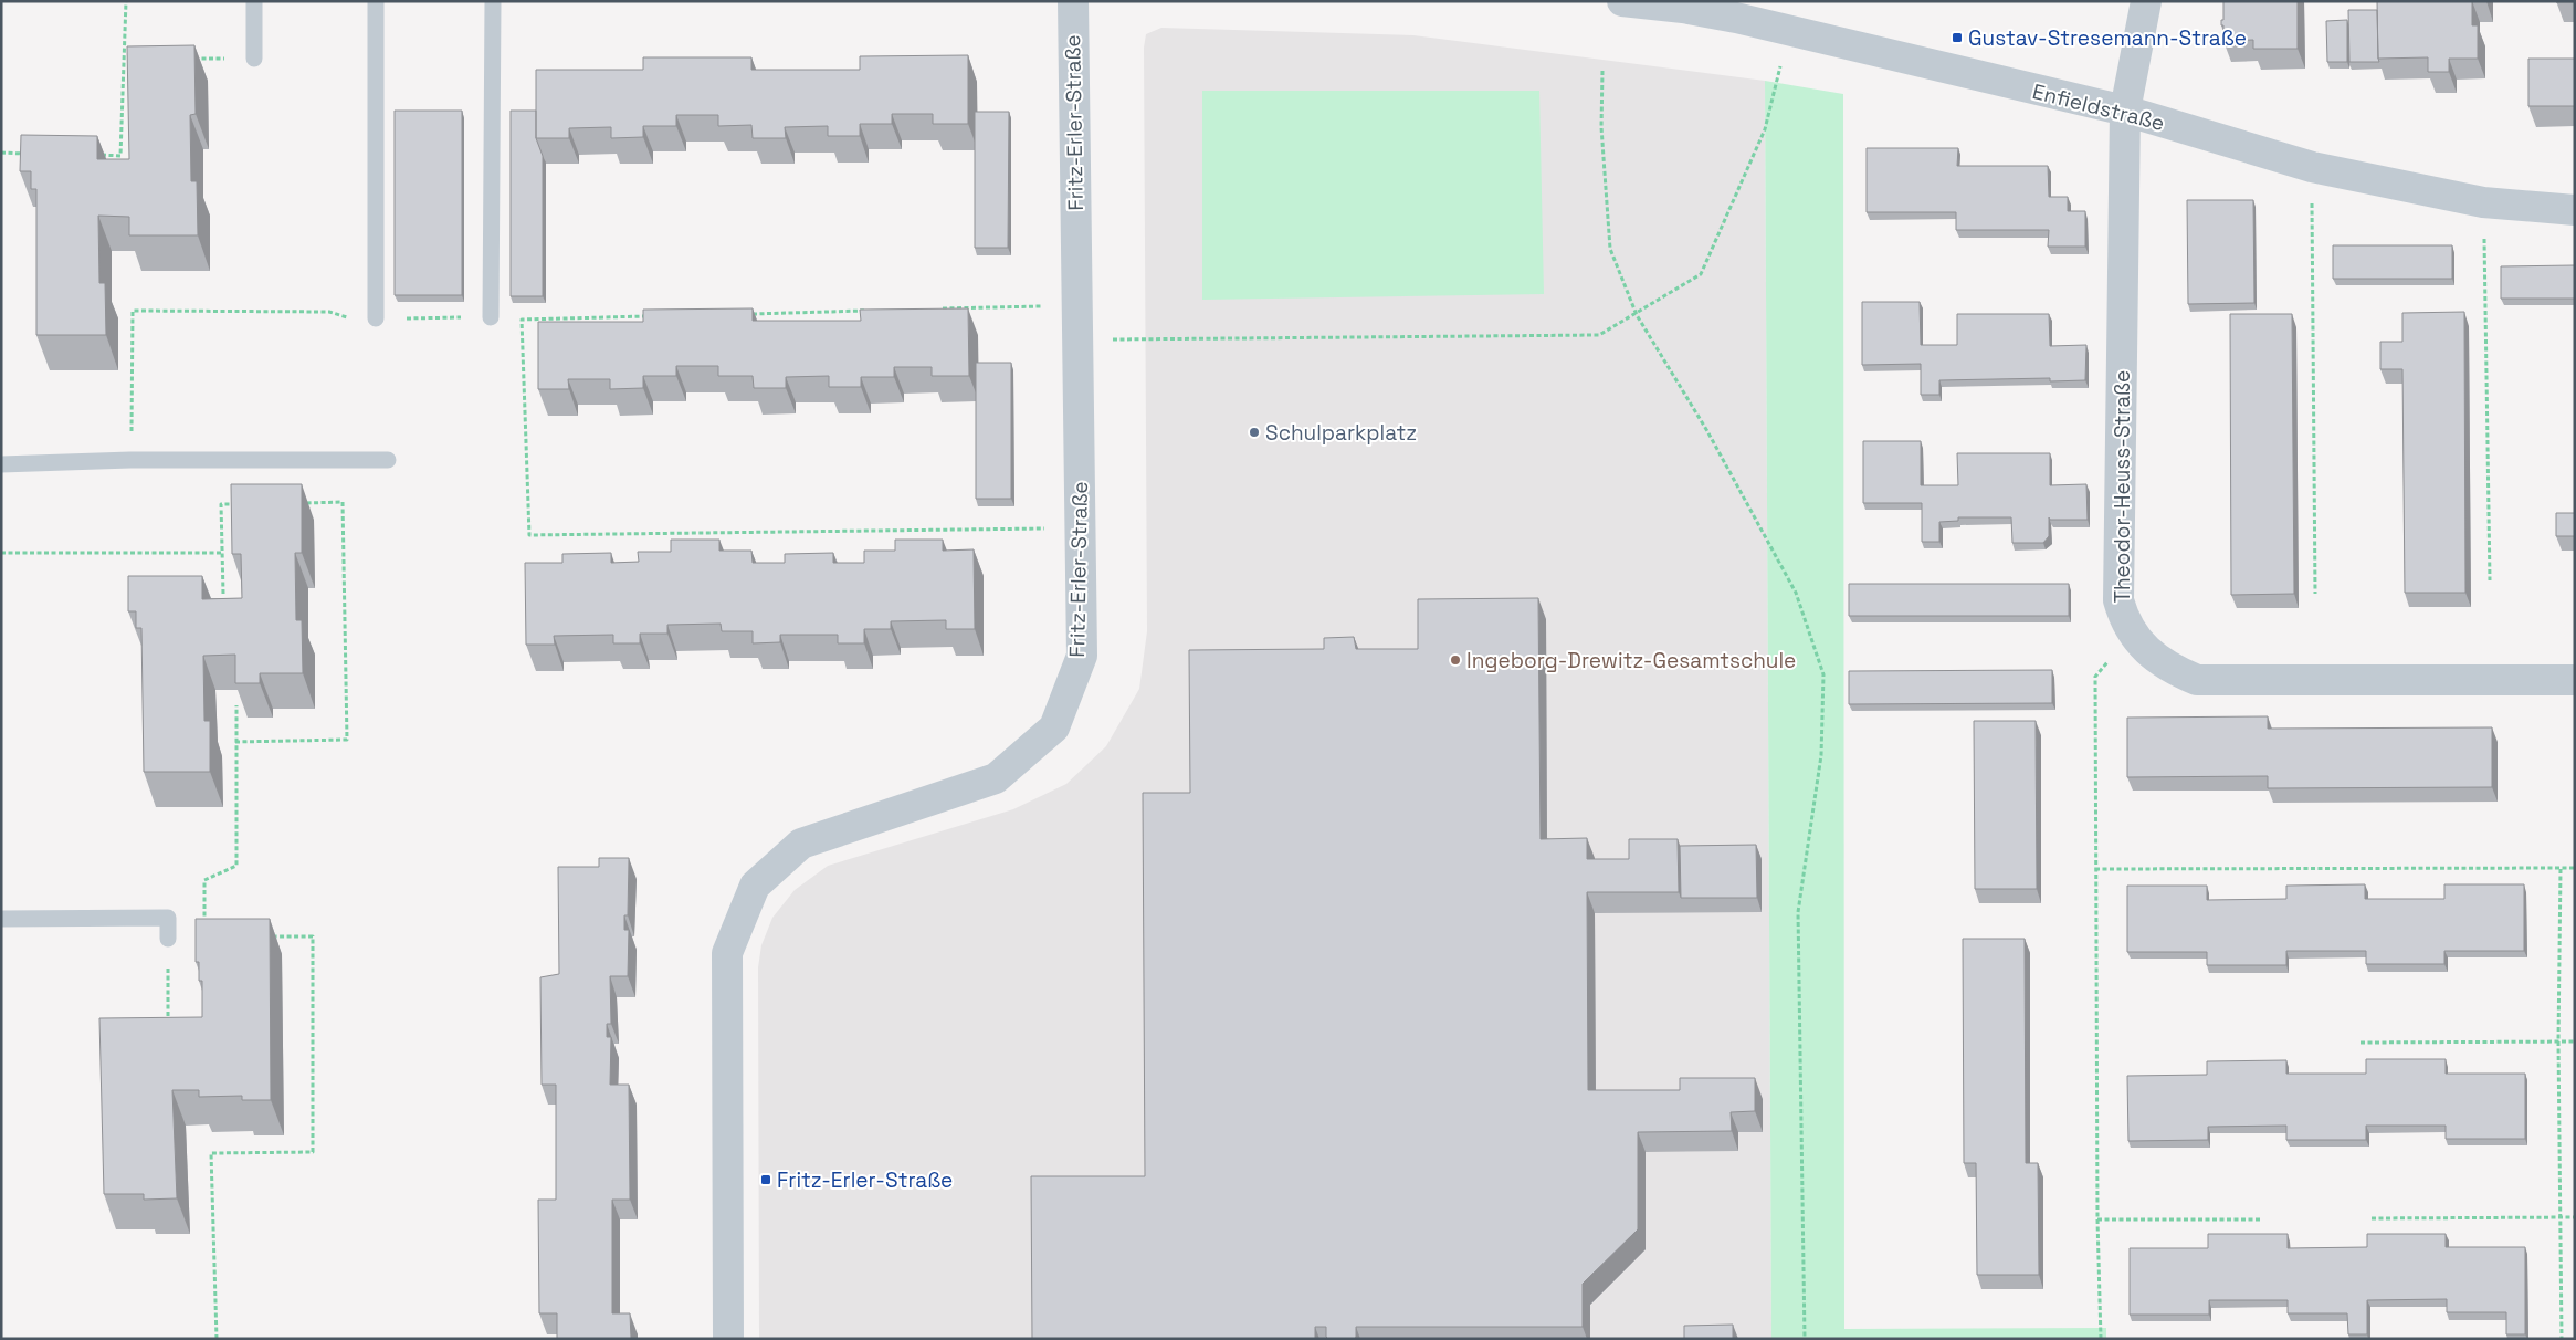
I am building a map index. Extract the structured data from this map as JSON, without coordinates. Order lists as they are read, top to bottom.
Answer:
{
  "streets": {
    "street": ["Enfieldstraße", "Fritz-Erler-Straße", "Theodor-Heuss-Straße"]
  },
  "crossings": [
    ["Enfieldstraße", "Theodor-Heuss-Straße"]
  ],
  "places": {
    "transit": ["Gustav-Stresemann-Straße", "Fritz-Erler-Straße"],
    "other": ["Schulparkplatz", "Ingeborg-Drewitz-Gesamtschule"]
  }
}
